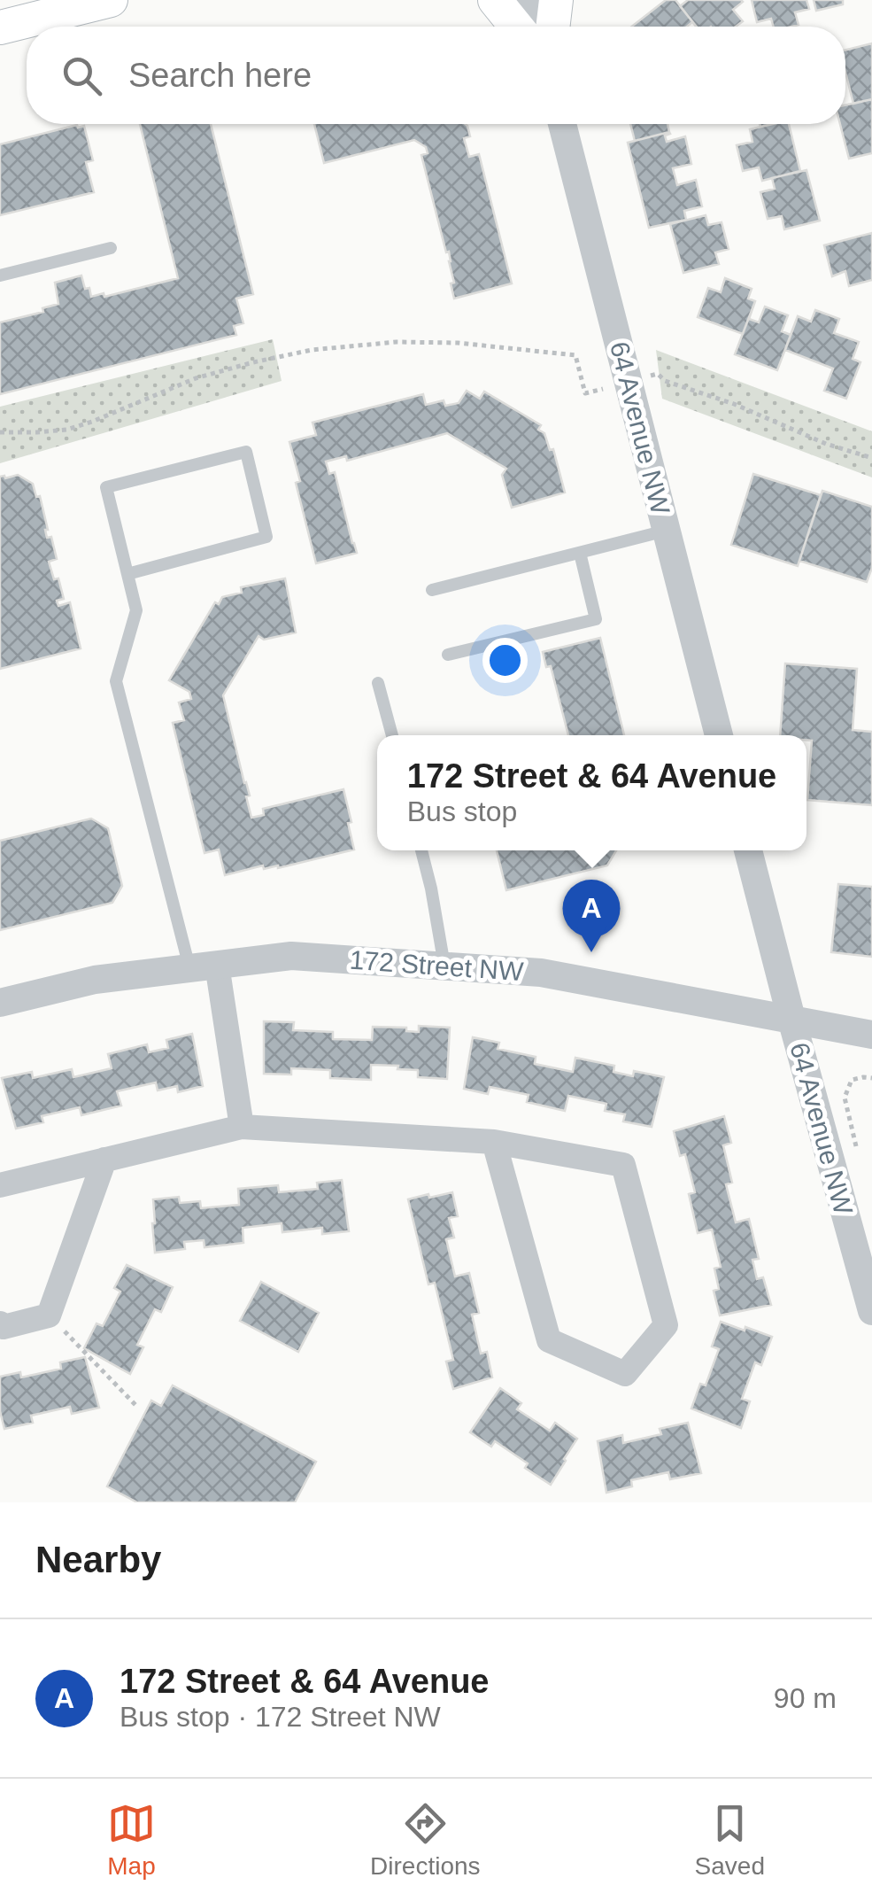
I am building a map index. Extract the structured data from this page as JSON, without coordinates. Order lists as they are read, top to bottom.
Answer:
{
  "streets": {
    "street": ["64 Avenue NW", "172 Street NW"]
  },
  "crossings": [
    ["64 Avenue NW", "172 Street NW"]
  ],
  "page": {
    "search": "Search here",
    "popup": ["172 Street & 64 Avenue", "Bus stop"],
    "pins": "A",
    "heading": "Nearby",
    "list": [
      {
        "mark": "A",
        "name": "172 Street & 64 Avenue",
        "note": "Bus stop · 172 Street NW",
        "value": "90 m"
      }
    ],
    "nav": ["Map", "Directions", "Saved"]
  }
}
